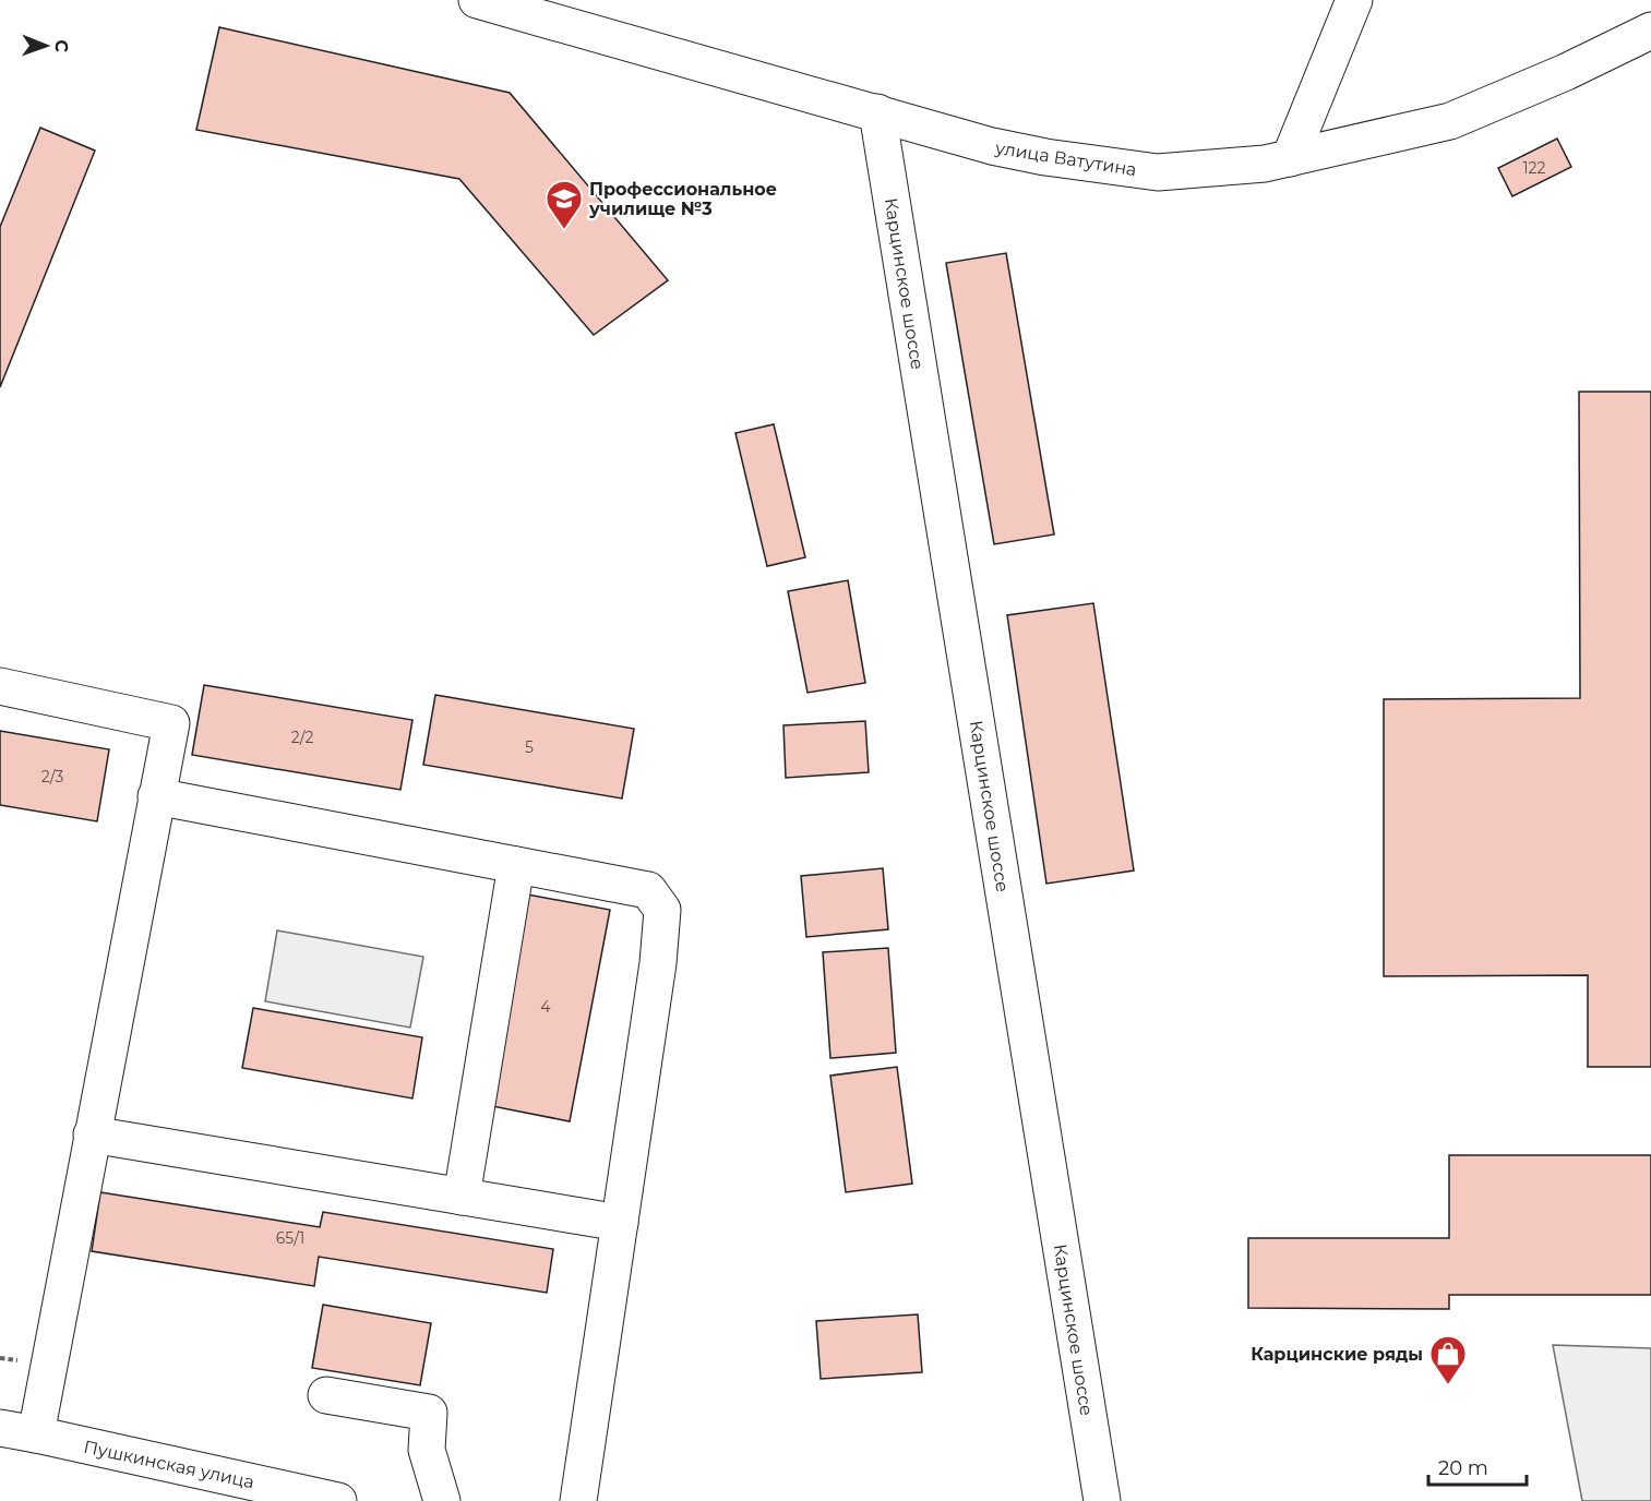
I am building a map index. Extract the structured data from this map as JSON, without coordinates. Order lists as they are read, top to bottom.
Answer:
{
  "streets": {
    "main road": ["улица Ватутина", "Карцинское шоссе", "Пушкинская улица"]
  },
  "crossings": [
    ["улица Ватутина", "Карцинское шоссе"]
  ],
  "places": {
    "school or university": ["Профессиональное училище №3"],
    "shop": ["Карцинские ряды"]
  },
  "house_numbers": [
    "122",
    "2/2",
    "5",
    "2/3",
    "4",
    "65/1"
  ],
  "scale_bar": "20 m",
  "north": "right"
}
